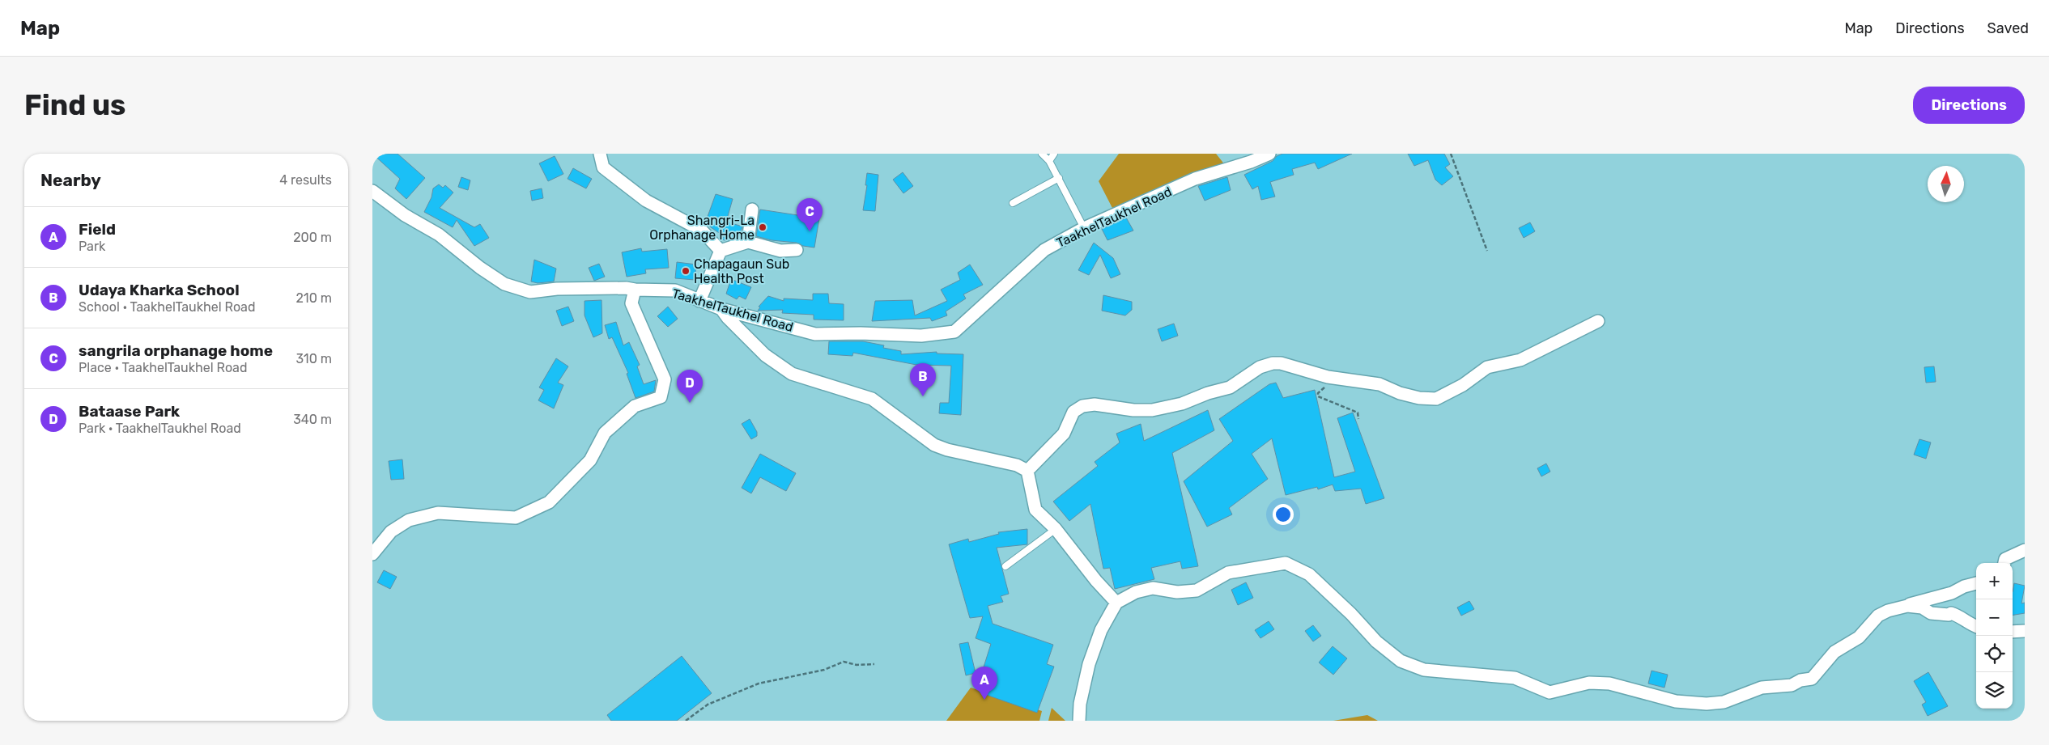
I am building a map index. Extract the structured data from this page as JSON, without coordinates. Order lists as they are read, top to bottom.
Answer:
{
  "streets": {
    "street": ["TaakhelTaukhel Road"]
  },
  "places": ["Shangri-La Orphanage Home", "Chapagaun Sub Health Post"],
  "north": "top",
  "page": {
    "header": "Map",
    "nav": ["Map", "Directions", "Saved"],
    "buttons": "Directions",
    "title": "Find us",
    "heading": ["Nearby", "4 results"],
    "pins": [
      "C",
      "B",
      "D",
      "A"
    ],
    "list": [
      {
        "mark": "A",
        "name": "Field",
        "note": "Park",
        "value": "200 m"
      },
      {
        "mark": "B",
        "name": "Udaya Kharka School",
        "note": "School · TaakhelTaukhel Road",
        "value": "210 m"
      },
      {
        "mark": "C",
        "name": "sangrila orphanage home",
        "note": "Place · TaakhelTaukhel Road",
        "value": "310 m"
      },
      {
        "mark": "D",
        "name": "Bataase Park",
        "note": "Park · TaakhelTaukhel Road",
        "value": "340 m"
      }
    ],
    "map_buttons": ["+", "−"]
  }
}
